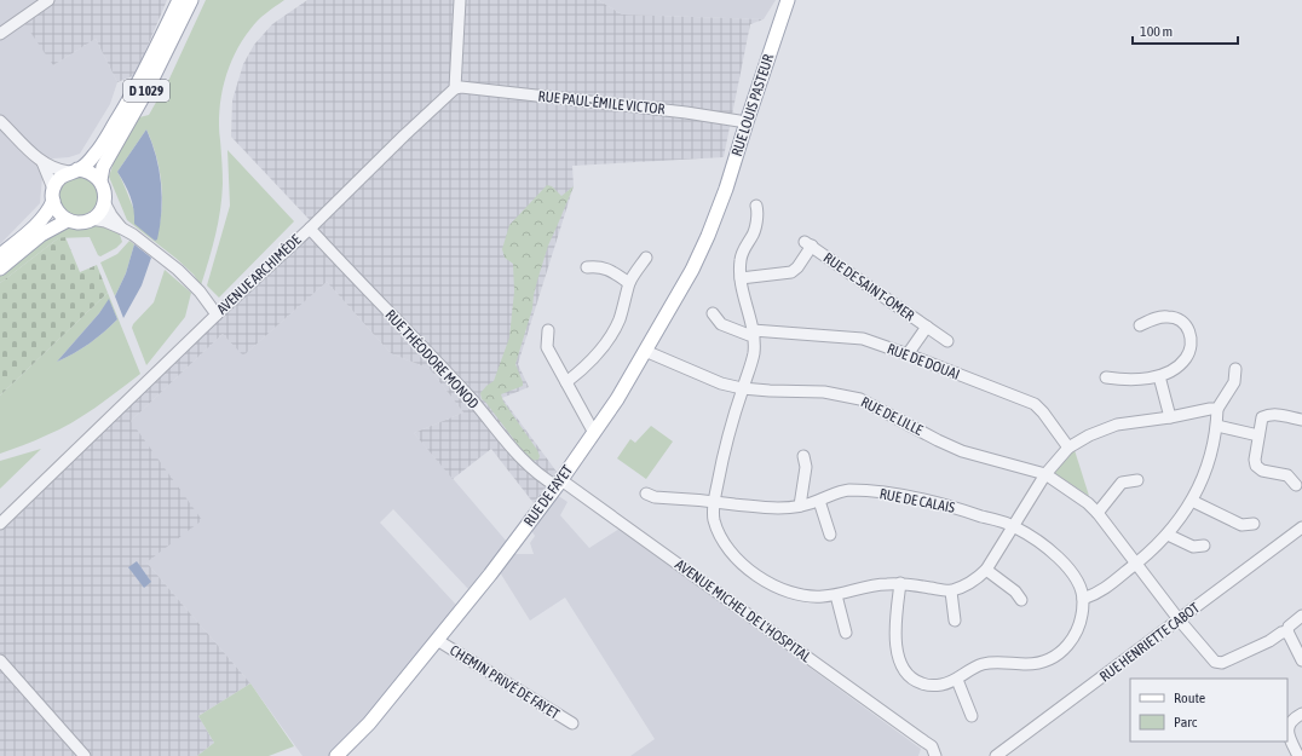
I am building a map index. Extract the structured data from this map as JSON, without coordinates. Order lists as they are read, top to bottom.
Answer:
{
  "streets": {
    "main road": ["D 1029", "RUE LOUIS PASTEUR", "RUE DE FAYET"],
    "street": [
      "RUE PAUL-ÉMILE VICTOR",
      "AVENUE ARCHIMÈDE",
      "RUE DE SAINT-OMER",
      "RUE THÉODORE MONOD",
      "RUE DE DOUAI",
      "RUE DE LILLE",
      "RUE DE CALAIS",
      "AVENUE MICHEL DE L'HOSPITAL",
      "RUE HENRIETTE CABOT",
      "CHEMIN PRIVÉ DE FAYET"
    ]
  },
  "crossings": [
    ["RUE PAUL-ÉMILE VICTOR", "RUE LOUIS PASTEUR"],
    ["RUE PAUL-ÉMILE VICTOR", "AVENUE ARCHIMÈDE"],
    ["RUE LOUIS PASTEUR", "RUE DE FAYET"],
    ["AVENUE ARCHIMÈDE", "RUE THÉODORE MONOD"],
    ["RUE DE SAINT-OMER", "RUE DE DOUAI"],
    ["RUE THÉODORE MONOD", "RUE DE FAYET"],
    ["RUE THÉODORE MONOD", "AVENUE MICHEL DE L'HOSPITAL"],
    ["RUE DE LILLE", "RUE DE FAYET"],
    ["RUE DE LILLE", "RUE HENRIETTE CABOT"],
    ["RUE DE FAYET", "AVENUE MICHEL DE L'HOSPITAL"],
    ["RUE DE FAYET", "CHEMIN PRIVÉ DE FAYET"]
  ],
  "legend": ["Route", "Parc"],
  "scale_bar": "100 m"
}
